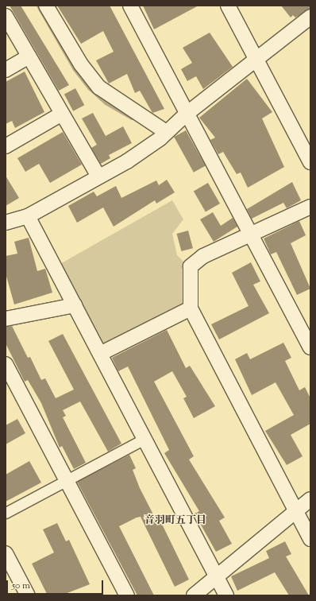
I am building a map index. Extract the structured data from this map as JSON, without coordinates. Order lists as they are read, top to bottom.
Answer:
{
  "districts": ["音羽町五丁目"],
  "scale_bar": "50 m"
}
